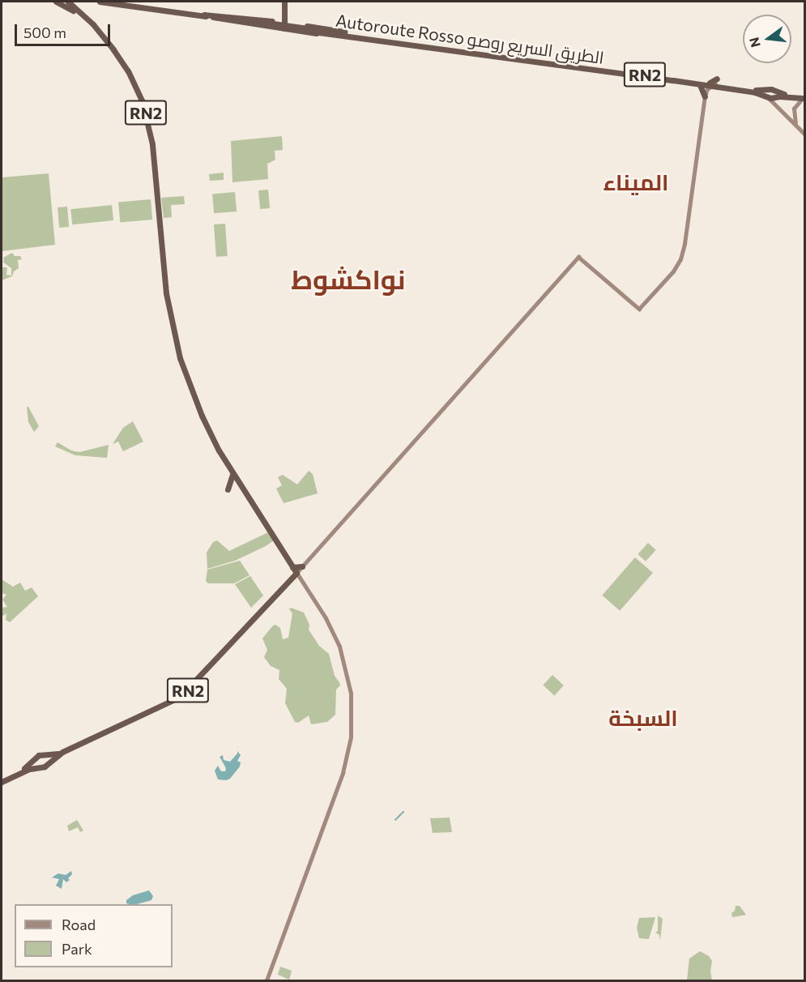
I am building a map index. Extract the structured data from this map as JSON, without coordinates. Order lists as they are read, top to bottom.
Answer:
{
  "streets": {
    "highway": ["Autoroute Rosso الطريق السريع روصو", "RN2"]
  },
  "crossings": [
    ["Autoroute Rosso الطريق السريع روصو", "RN2"]
  ],
  "districts": ["الميناء", "نواكشوط", "السبخة"],
  "legend": ["Road", "Park"],
  "scale_bar": "500 m",
  "north": "left"
}
